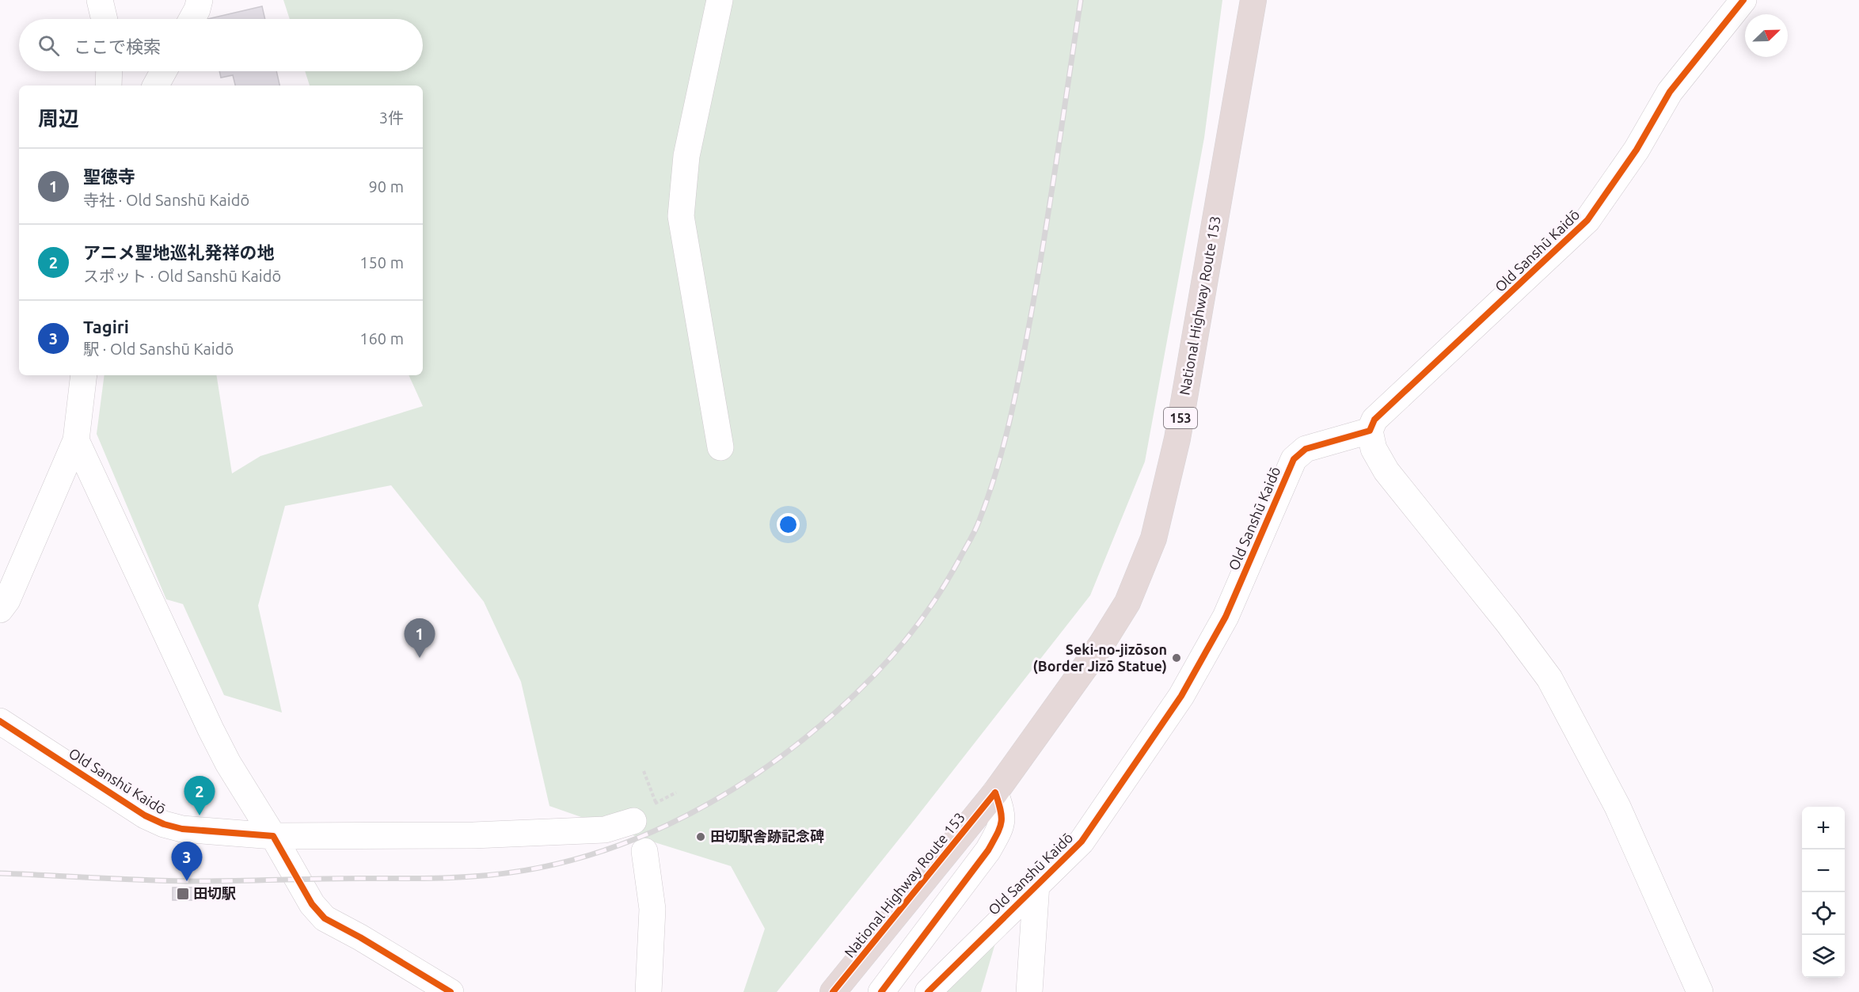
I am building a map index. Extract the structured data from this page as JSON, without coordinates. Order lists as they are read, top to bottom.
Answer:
{
  "streets": {
    "highway": ["National Highway Route 153", "153"],
    "street": ["Old Sanshū Kaidō"]
  },
  "places": {
    "other": ["Seki-no-jizōson (Border Jizō Statue)", "田切駅舎跡記念碑"],
    "transit": ["田切駅"]
  },
  "north": "top right",
  "page": {
    "search": "ここで検索",
    "heading": ["周辺", "3件"],
    "list": [
      {
        "mark": "1",
        "name": "聖徳寺",
        "note": "寺社 · Old Sanshū Kaidō",
        "value": "90 m"
      },
      {
        "mark": "2",
        "name": "アニメ聖地巡礼発祥の地",
        "note": "スポット · Old Sanshū Kaidō",
        "value": "150 m"
      },
      {
        "mark": "3",
        "name": "Tagiri",
        "note": "駅 · Old Sanshū Kaidō",
        "value": "160 m"
      }
    ],
    "pins": ["1", "2", "3"],
    "map_buttons": ["+", "−"]
  }
}
